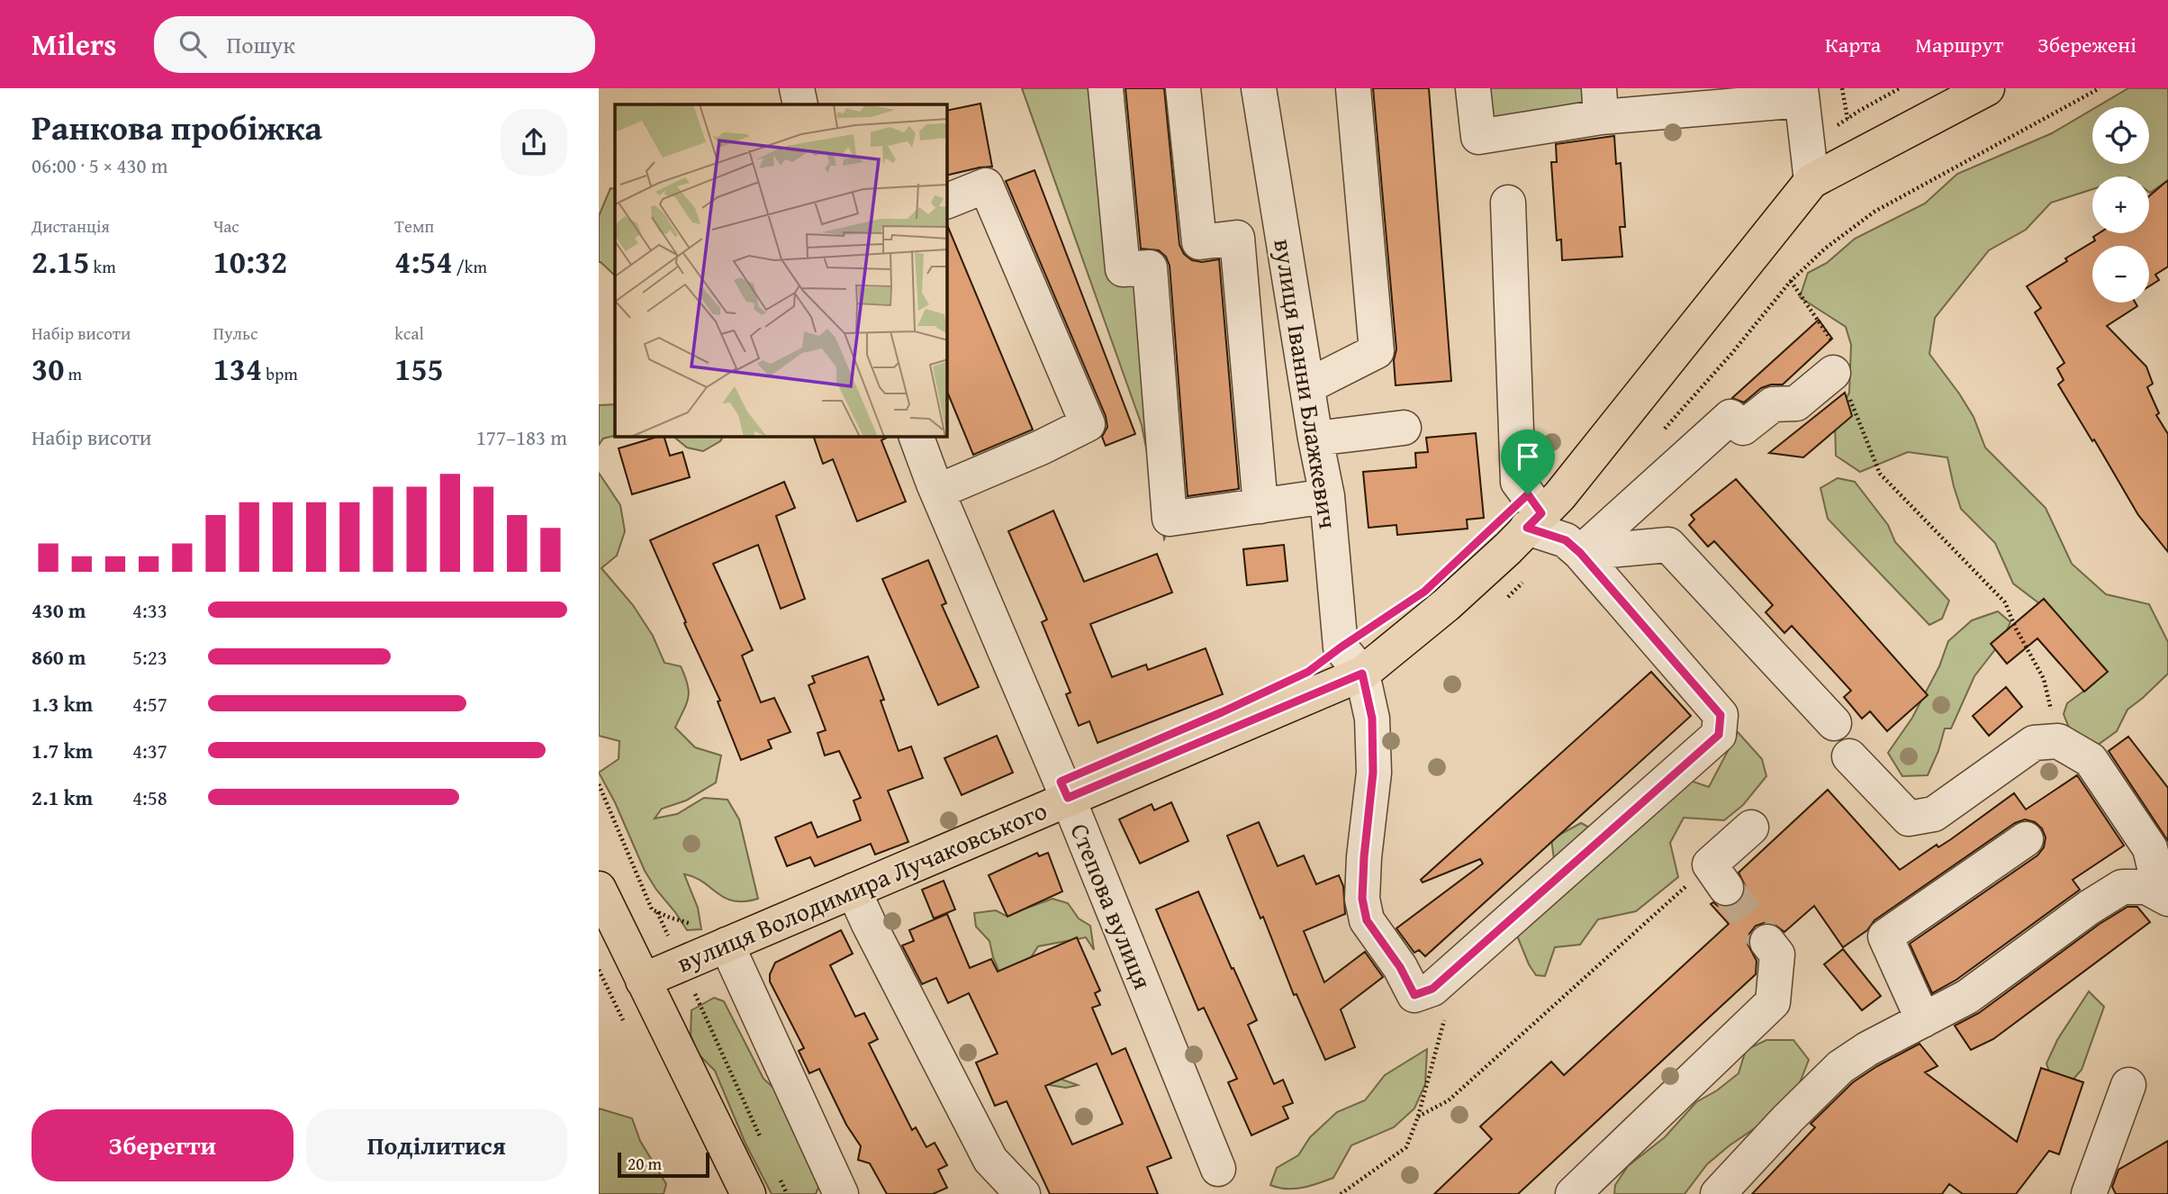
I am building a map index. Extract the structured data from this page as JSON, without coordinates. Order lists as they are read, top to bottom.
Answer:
{
  "streets": {
    "main road": ["вулиця Володимира Лучаковського"],
    "street": ["вулиця Іванни Блажкевич", "Степова вулиця"]
  },
  "crossings": [
    ["вулиця Іванни Блажкевич", "вулиця Володимира Лучаковського"],
    ["вулиця Володимира Лучаковського", "Степова вулиця"]
  ],
  "scale_bar": "20 m",
  "page": {
    "header": "Milers",
    "search": "Пошук",
    "nav": ["Карта", "Маршрут", "Збережені"],
    "heading": ["Ранкова пробіжка", "06:00 · 5 × 430 m"],
    "map_buttons": ["+", "−"],
    "stats": [
      ["Дистанція", "2.15 km"],
      ["Час", "10:32"],
      ["Темп", "4:54 /km"],
      ["Набір висоти", "30 m"],
      ["Пульс", "134 bpm"],
      ["kcal", "155"]
    ],
    "chart": ["Набір висоти", "177–183 m"],
    "list": [
      {
        "name": "430 m",
        "note": "4:33"
      },
      {
        "name": "860 m",
        "note": "5:23"
      },
      {
        "name": "1.3 km",
        "note": "4:57"
      },
      {
        "name": "1.7 km",
        "note": "4:37"
      },
      {
        "name": "2.1 km",
        "note": "4:58"
      }
    ],
    "buttons": ["Зберегти", "Поділитися"],
    "scale": "20 m"
  }
}
